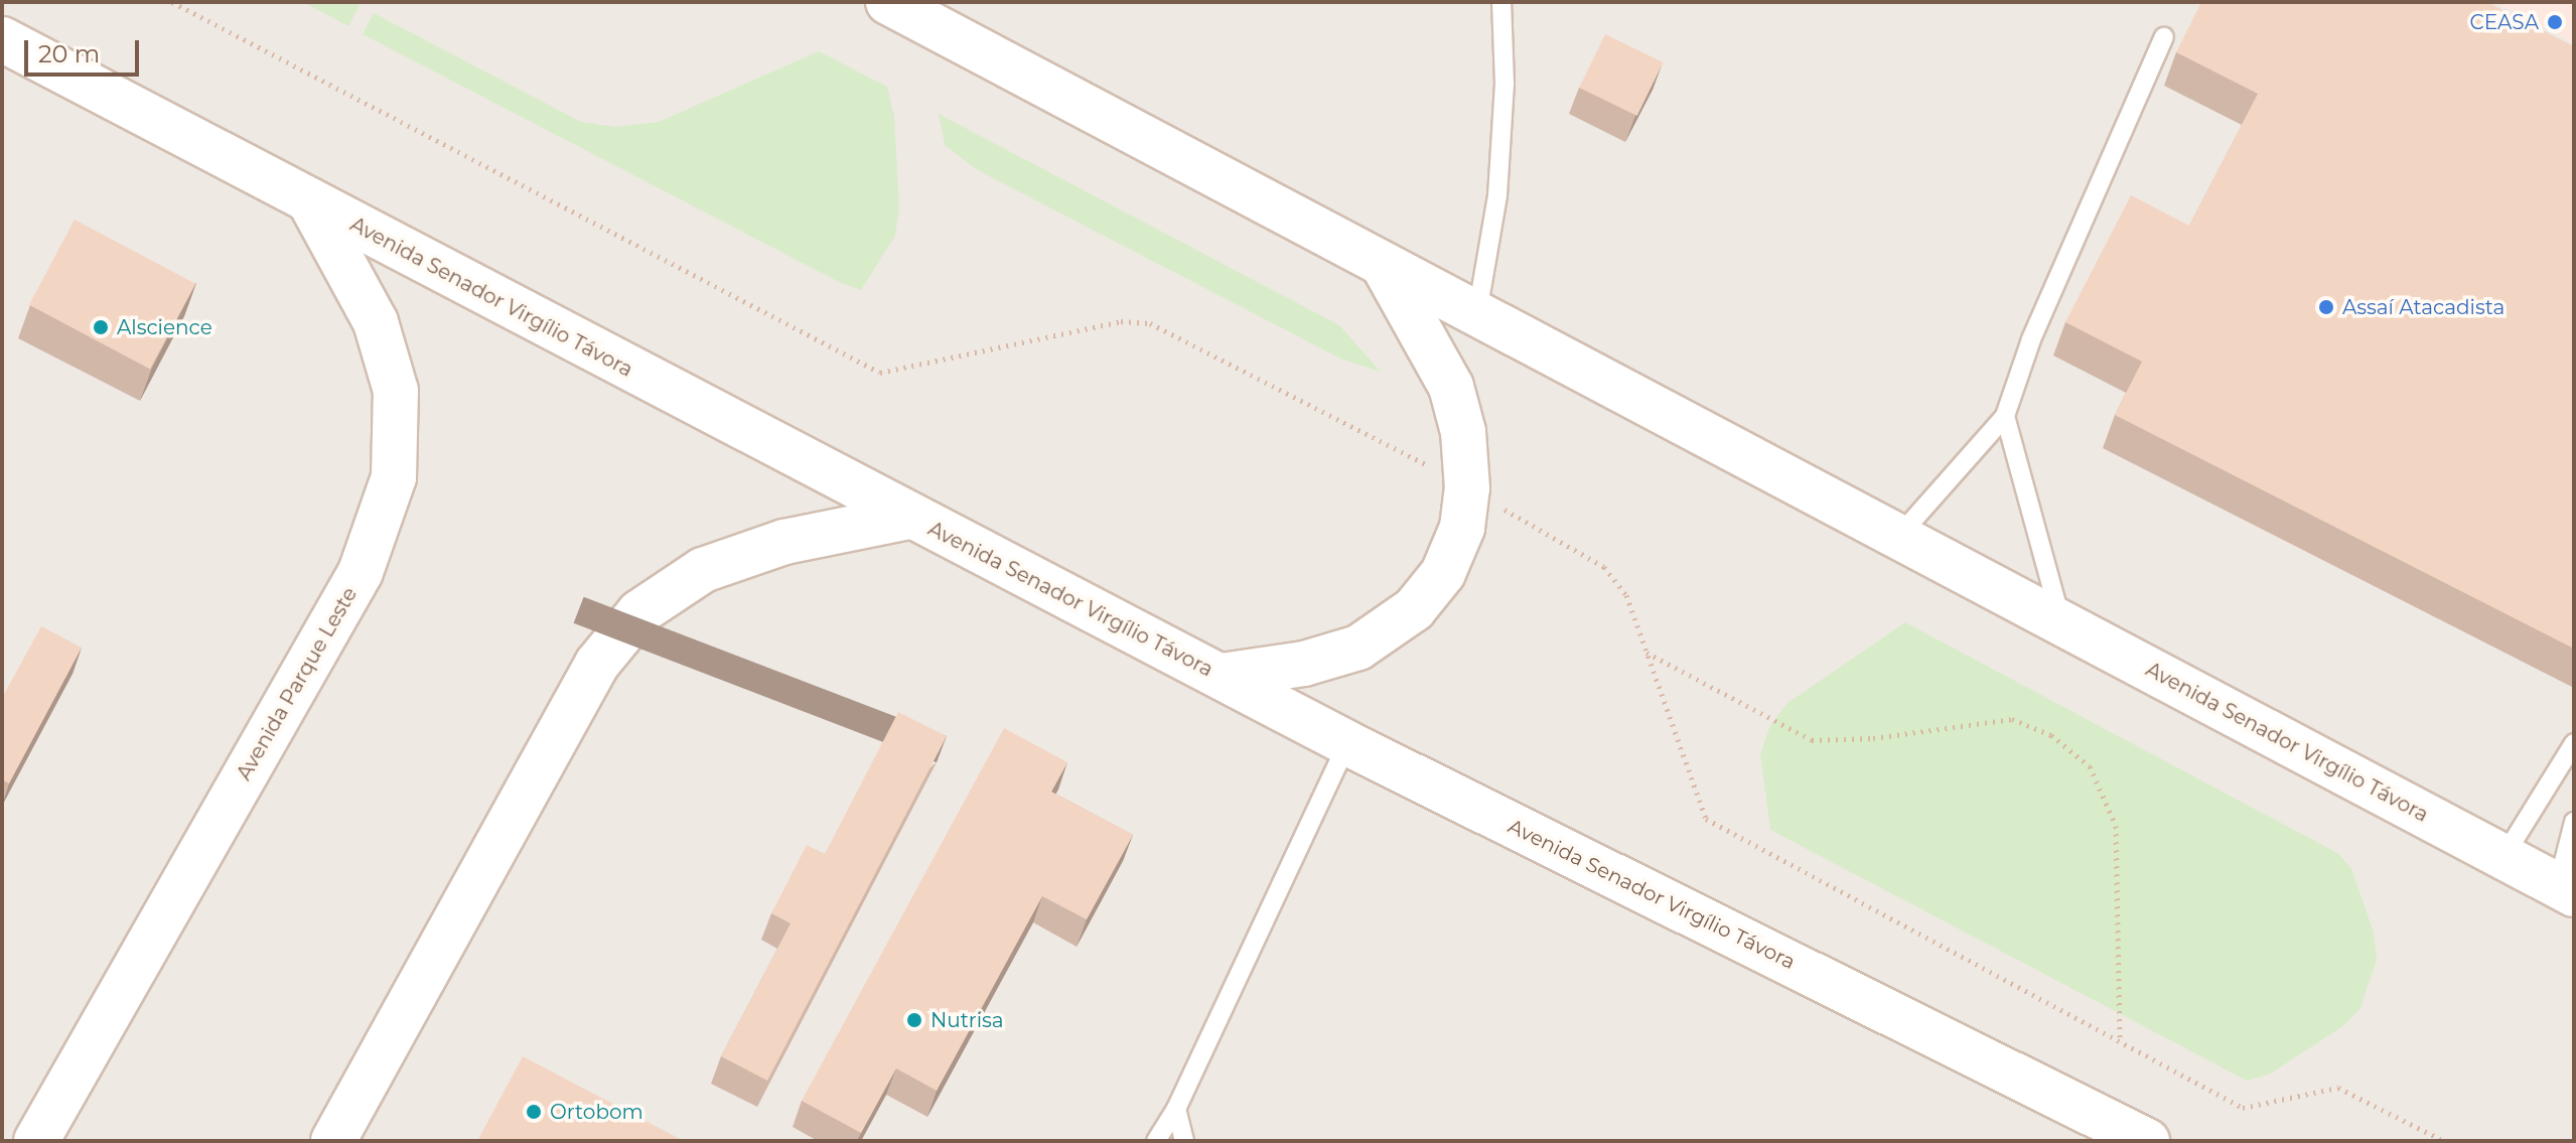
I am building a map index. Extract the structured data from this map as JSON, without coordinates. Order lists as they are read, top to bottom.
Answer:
{
  "streets": {
    "main road": ["Avenida Senador Virgílio Távora", "Avenida Parque Leste"]
  },
  "crossings": [
    ["Avenida Senador Virgílio Távora", "Avenida Parque Leste"]
  ],
  "places": [
    "CEASA",
    "Assaí Atacadista",
    "Alscience",
    "Nutrisa",
    "Ortobom"
  ],
  "scale_bar": "20 m"
}
